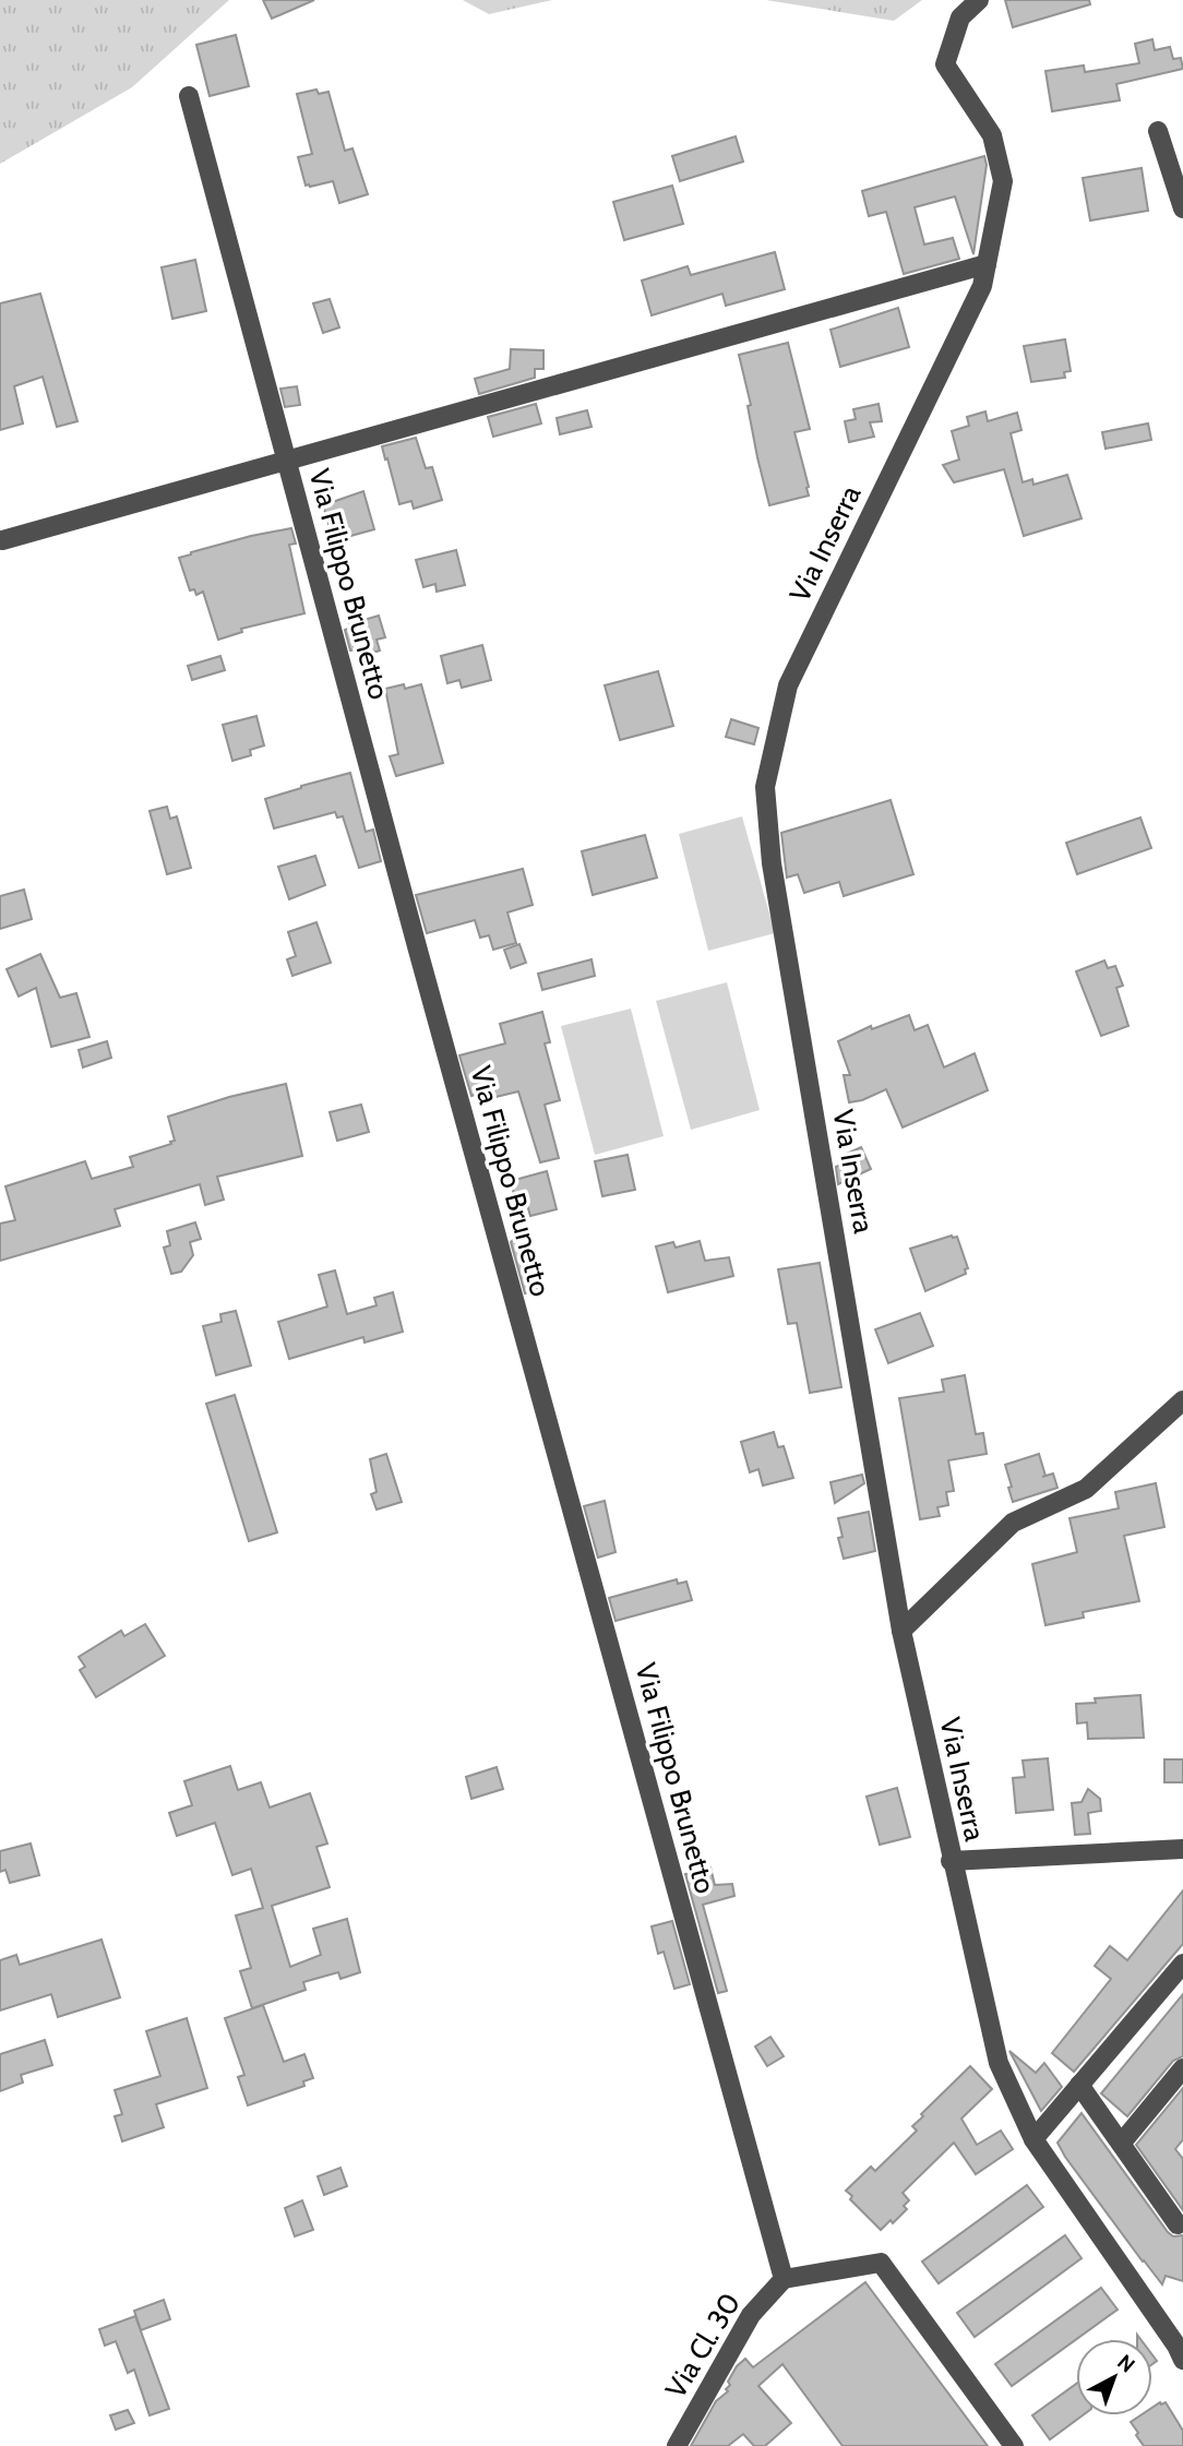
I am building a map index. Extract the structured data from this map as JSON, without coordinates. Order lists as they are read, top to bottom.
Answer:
{
  "streets": {
    "street": ["Via Inserra", "Via Filippo Brunetto", "Via Cl. 30"]
  },
  "crossings": [
    ["Via Filippo Brunetto", "Via Cl. 30"]
  ],
  "north": "top right"
}
